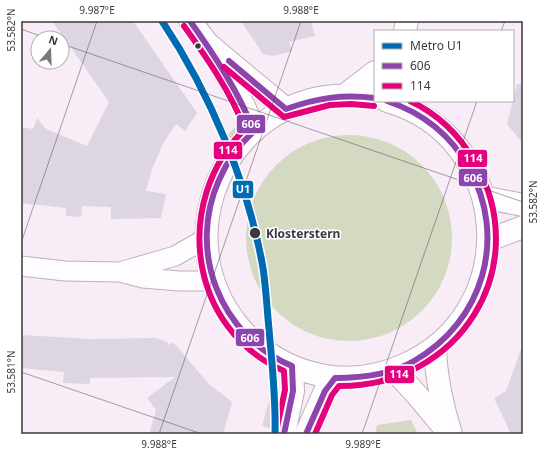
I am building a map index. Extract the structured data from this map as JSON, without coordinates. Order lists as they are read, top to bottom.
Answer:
{
  "places": ["Klosterstern"],
  "lines": ["metro line U1", "transit line 606", "transit line 114"],
  "legend": ["Metro U1", "606", "114"],
  "north": "top",
  "coordinates": [
    "9.987°E",
    "9.988°E",
    "53.582°N",
    "53.581°N",
    "9.989°E"
  ]
}
